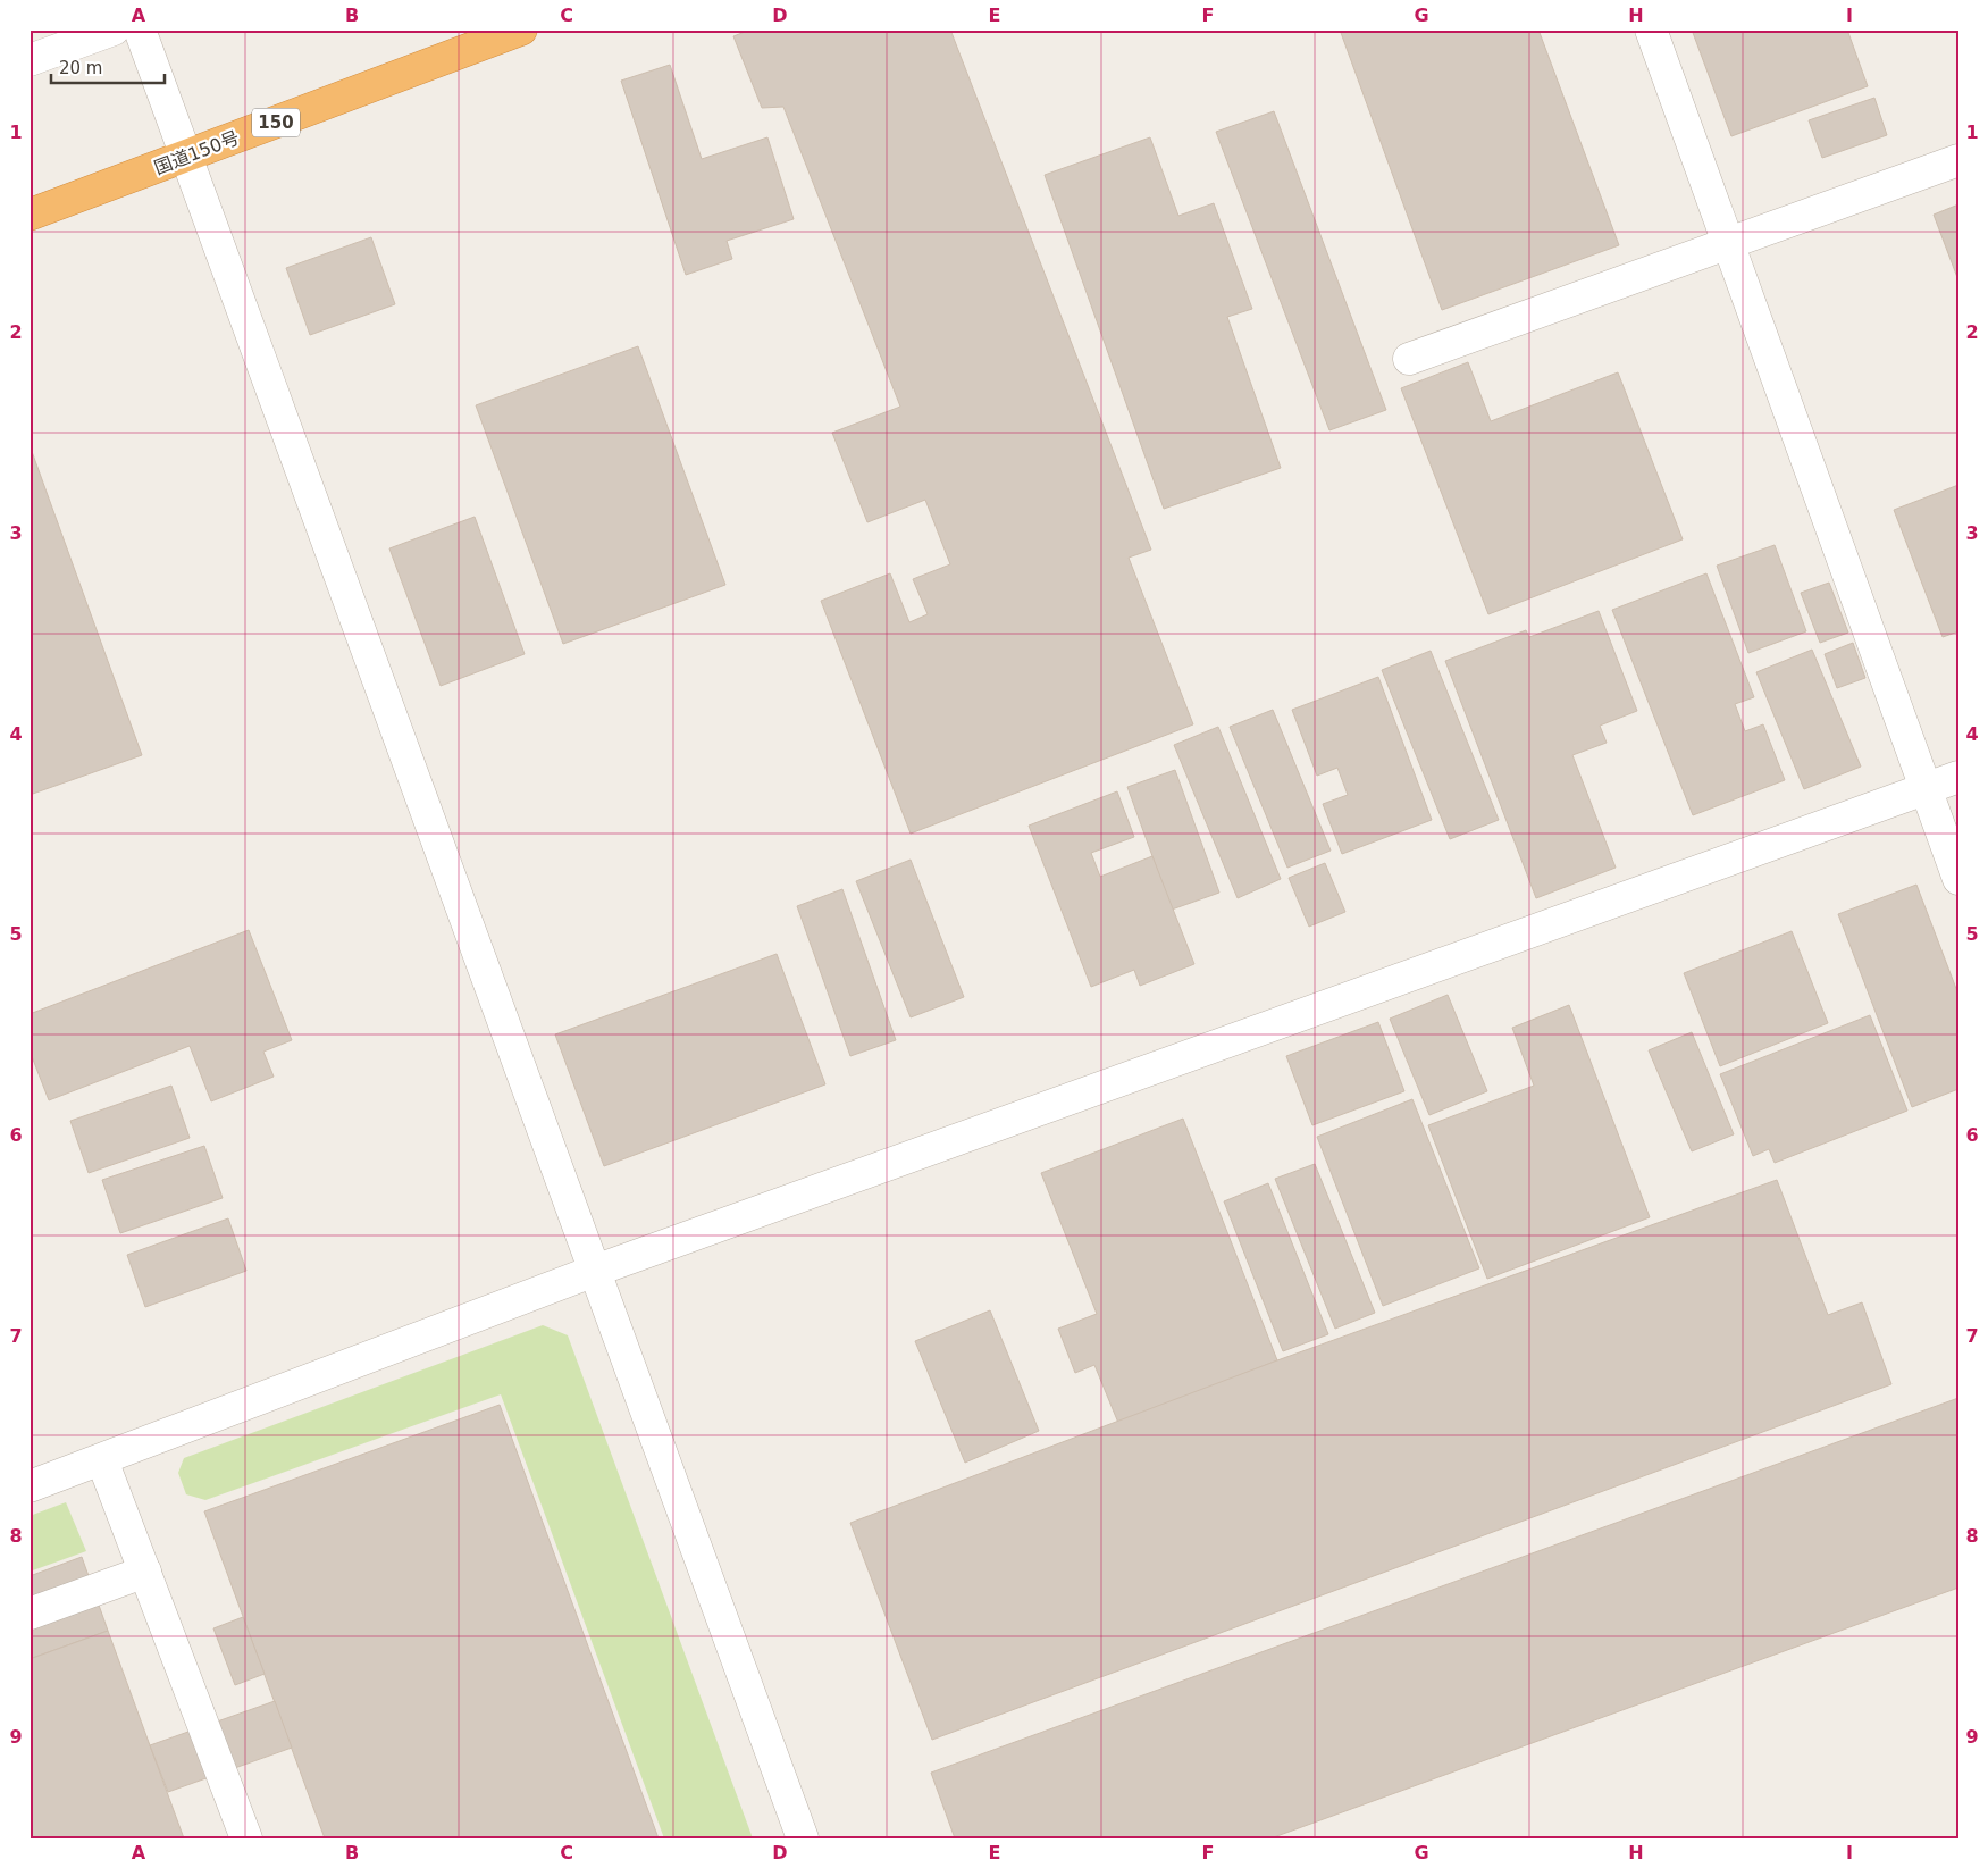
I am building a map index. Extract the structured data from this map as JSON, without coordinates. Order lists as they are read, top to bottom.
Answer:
{
  "streets": {
    "highway": ["150", "国道150号"]
  },
  "scale_bar": "20 m",
  "grid": {
    "columns": [
      "A",
      "B",
      "C",
      "D",
      "E",
      "F",
      "G",
      "H",
      "I"
    ],
    "rows": [
      "1",
      "2",
      "3",
      "4",
      "5",
      "6",
      "7",
      "8",
      "9"
    ]
  }
}
